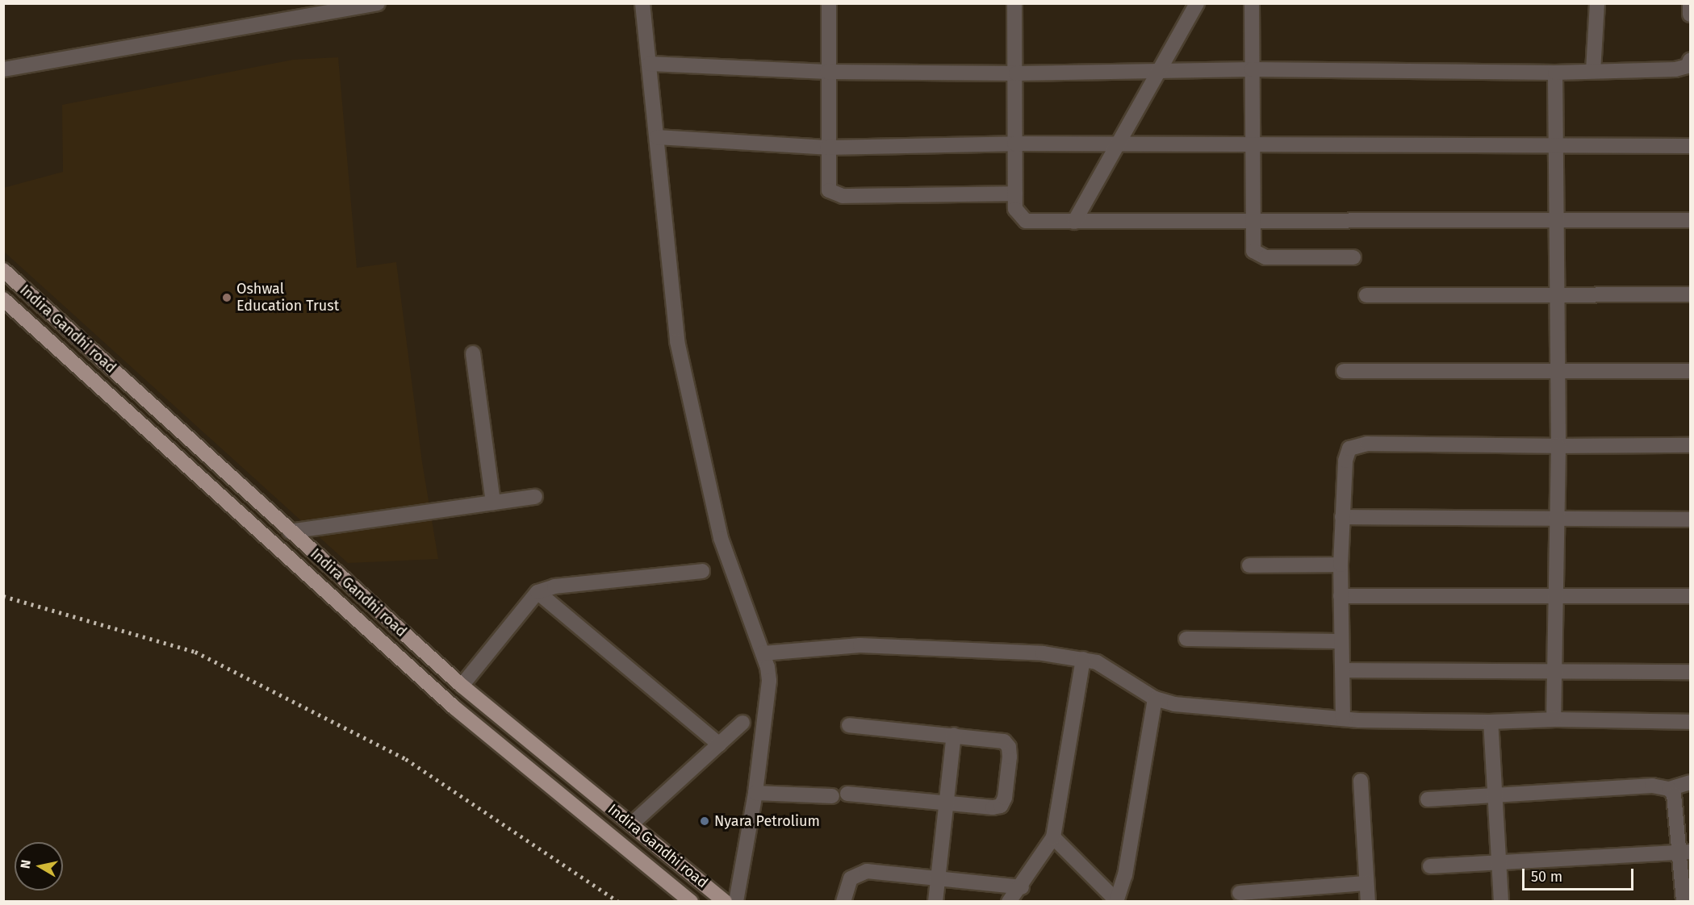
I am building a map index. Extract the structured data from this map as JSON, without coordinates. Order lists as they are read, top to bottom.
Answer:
{
  "streets": {
    "main road": ["Indira Gandhi road"]
  },
  "places": ["Oshwal Education Trust", "Nyara Petrolium"],
  "scale_bar": "50 m",
  "north": "left"
}
